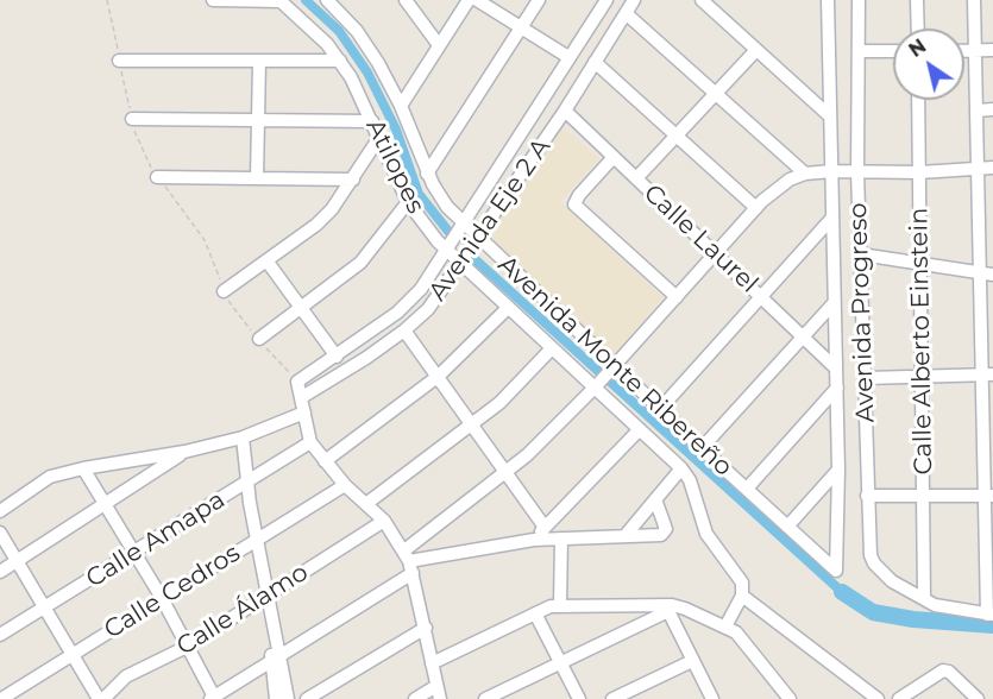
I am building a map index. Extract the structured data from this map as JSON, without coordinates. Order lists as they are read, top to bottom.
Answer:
{
  "streets": {
    "street": [
      "Atilopes",
      "Avenida Eje 2 A",
      "Calle Laurel",
      "Avenida Progreso",
      "Calle Alberto Einstein",
      "Avenida Monte Ribereño",
      "Calle Amapa",
      "Calle Cedros",
      "Calle Álamo"
    ]
  },
  "crossings": [
    ["Atilopes", "Avenida Eje 2 A"],
    ["Avenida Eje 2 A", "Calle Laurel"],
    ["Avenida Eje 2 A", "Avenida Monte Ribereño"],
    ["Calle Laurel", "Avenida Progreso"],
    ["Avenida Progreso", "Calle Alberto Einstein"],
    ["Avenida Progreso", "Avenida Monte Ribereño"]
  ],
  "north": "top left"
}
